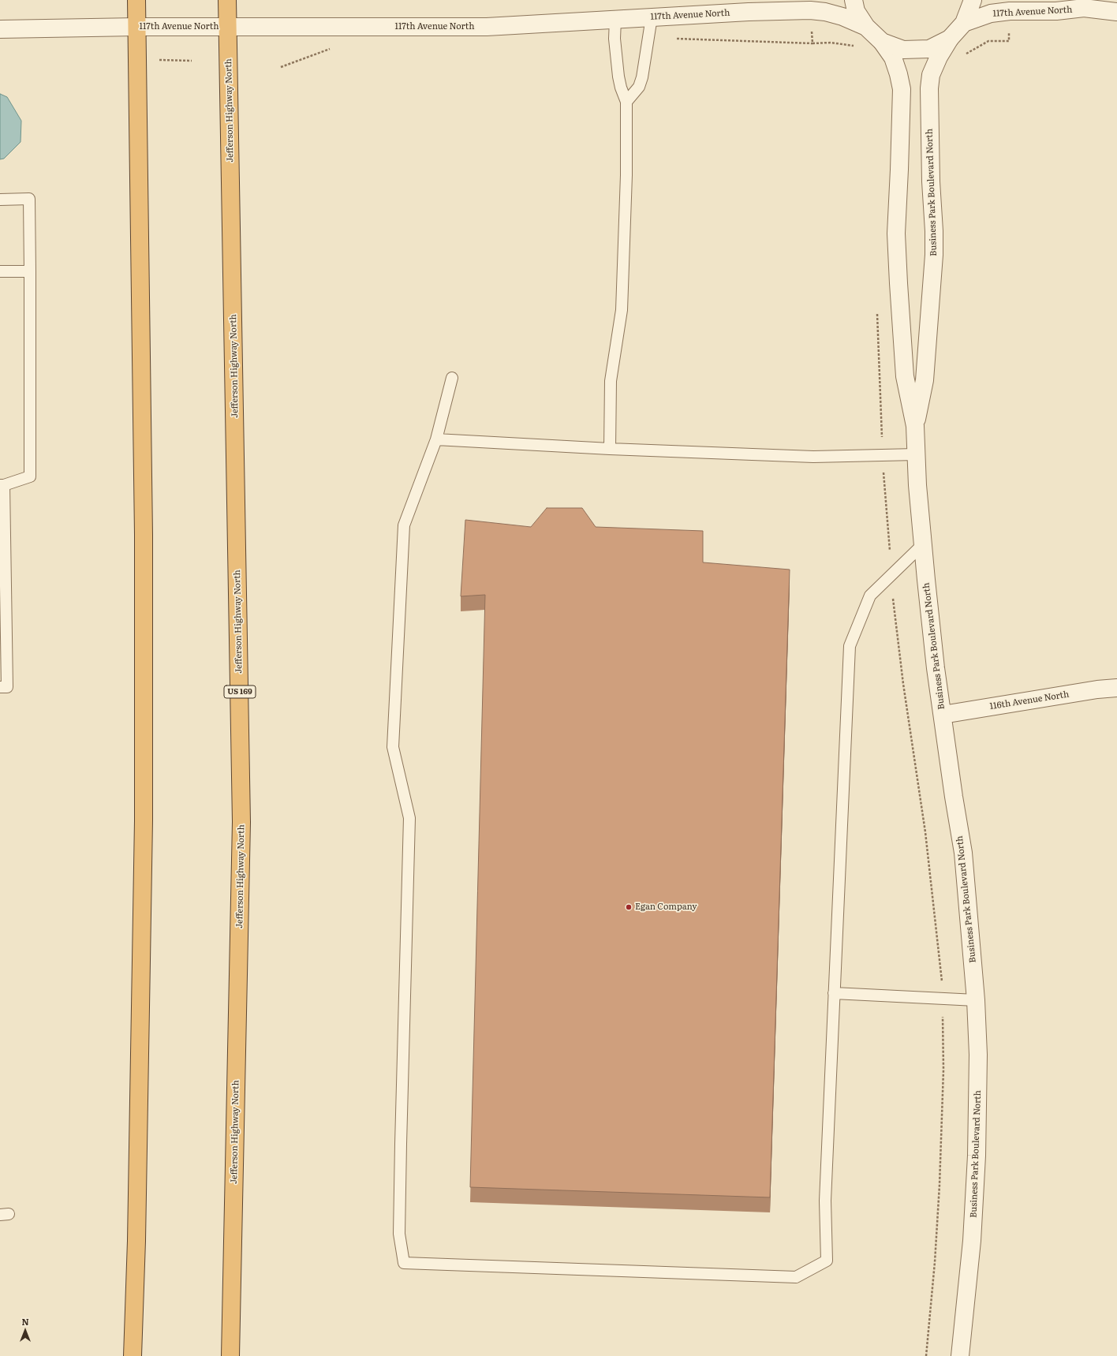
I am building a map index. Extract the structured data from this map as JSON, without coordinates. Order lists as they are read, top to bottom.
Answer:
{
  "streets": {
    "highway": ["Jefferson Highway North", "US 169"],
    "street": ["117th Avenue North", "Business Park Boulevard North", "116th Avenue North"]
  },
  "crossings": [
    ["117th Avenue North", "Jefferson Highway North"],
    ["Business Park Boulevard North", "116th Avenue North"]
  ],
  "places": ["Egan Company"],
  "north": "top"
}
